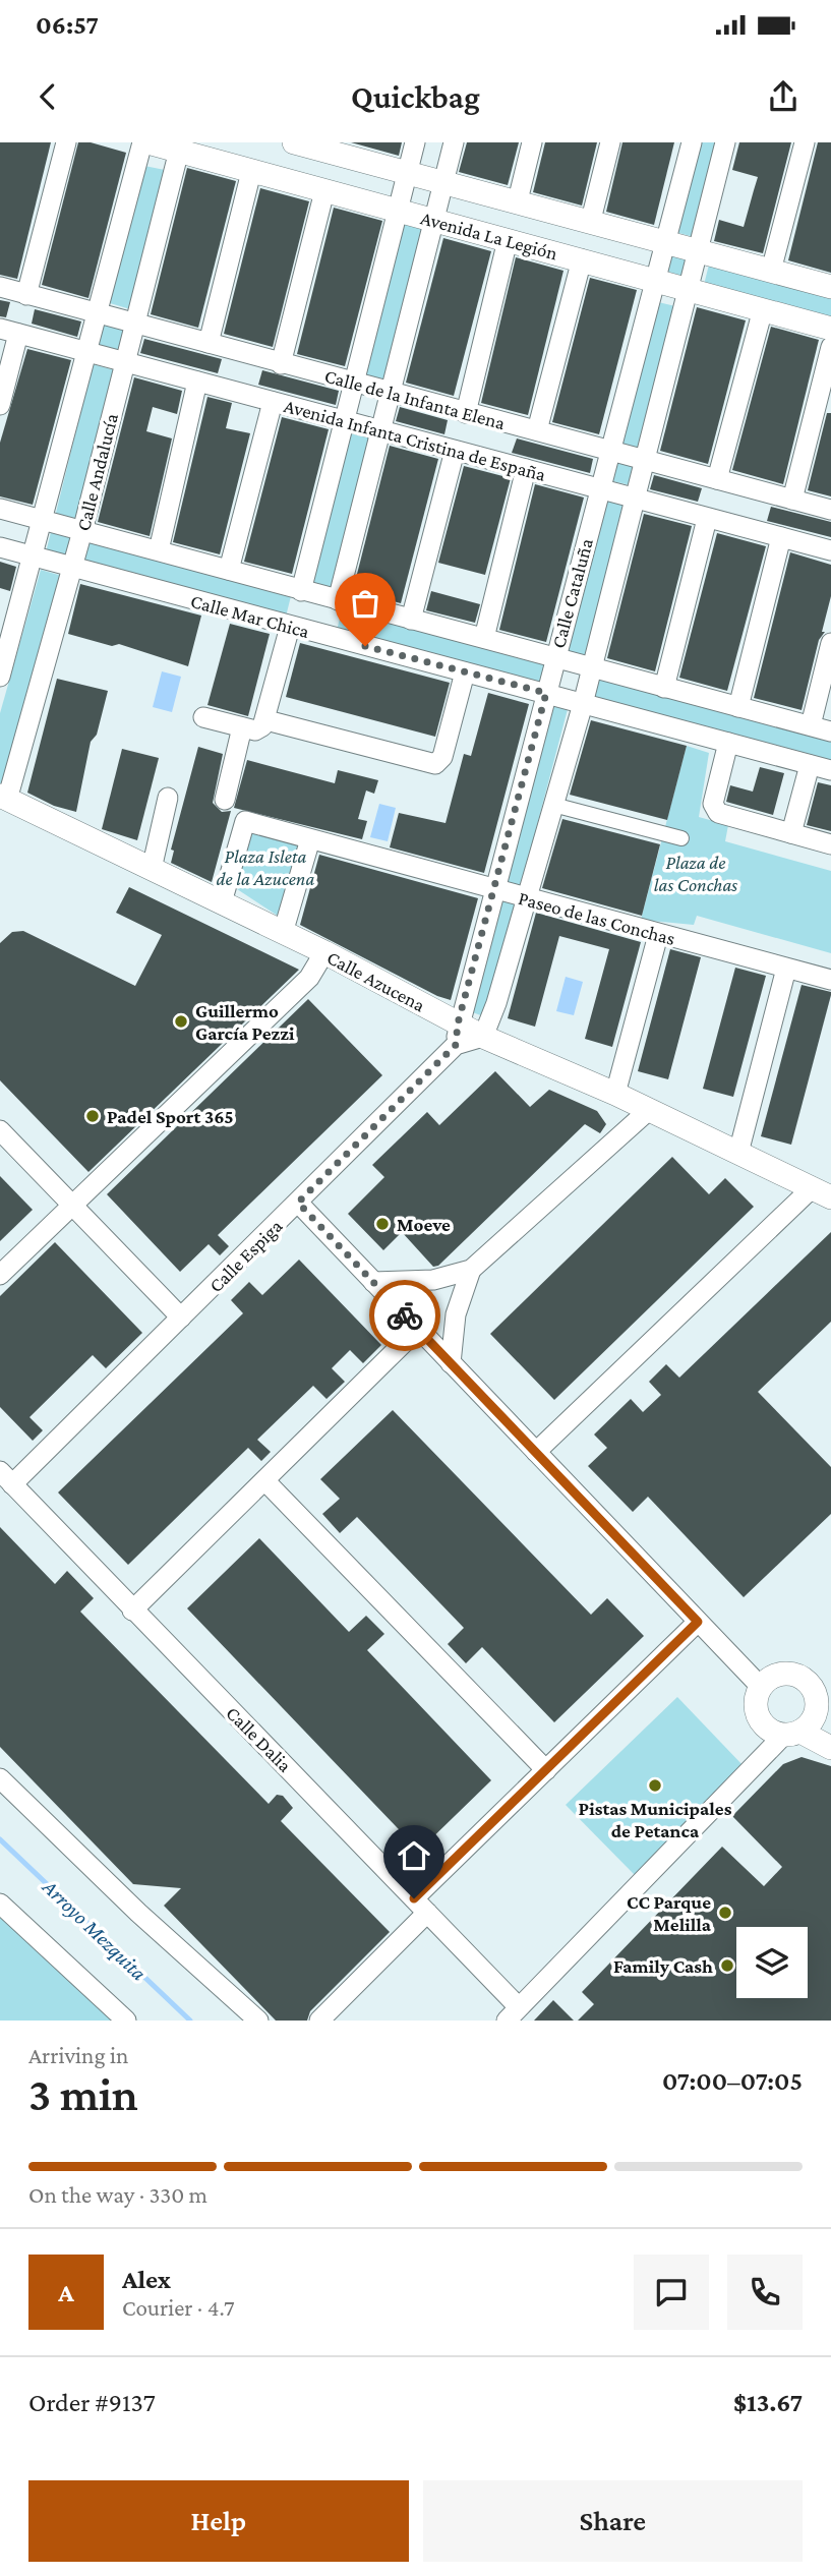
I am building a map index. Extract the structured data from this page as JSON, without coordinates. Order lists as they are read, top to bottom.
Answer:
{
  "streets": {
    "street": [
      "Avenida La Legión",
      "Calle de la Infanta Elena",
      "Avenida Infanta Cristina de España",
      "Calle Andalucía",
      "Calle Cataluña",
      "Calle Mar Chica",
      "Paseo de las Conchas",
      "Calle Azucena",
      "Calle Espiga",
      "Calle Dalia"
    ]
  },
  "crossings": [
    ["Avenida La Legión", "Calle Andalucía"],
    ["Avenida La Legión", "Calle Cataluña"],
    ["Calle de la Infanta Elena", "Calle Andalucía"],
    ["Calle de la Infanta Elena", "Calle Cataluña"],
    ["Avenida Infanta Cristina de España", "Calle Andalucía"],
    ["Avenida Infanta Cristina de España", "Calle Cataluña"],
    ["Calle Andalucía", "Calle Mar Chica"],
    ["Calle Andalucía", "Calle Azucena"],
    ["Calle Cataluña", "Calle Mar Chica"],
    ["Calle Cataluña", "Paseo de las Conchas"],
    ["Calle Cataluña", "Calle Azucena"],
    ["Calle Cataluña", "Calle Espiga"],
    ["Paseo de las Conchas", "Calle Azucena"],
    ["Calle Azucena", "Calle Espiga"],
    ["Calle Espiga", "Calle Dalia"]
  ],
  "water": ["Arroyo Mezquita"],
  "parks": ["Plaza Isleta de la Azucena", "Plaza de las Conchas"],
  "places": [
    "Guillermo García Pezzi",
    "Padel Sport 365",
    "Moeve",
    "Pistas Municipales de Petanca",
    "CC Parque Melilla",
    "Family Cash"
  ],
  "page": {
    "status": "06:57",
    "header": "Quickbag",
    "heading": ["3 min", "Arriving in", "07:00–07:05"],
    "panel": [
      "Alex",
      "Courier · 4.7",
      "Order #9137",
      "$13.67"
    ],
    "bar": "On the way · 330 m",
    "round": "A",
    "buttons": ["Help", "Share"]
  }
}
